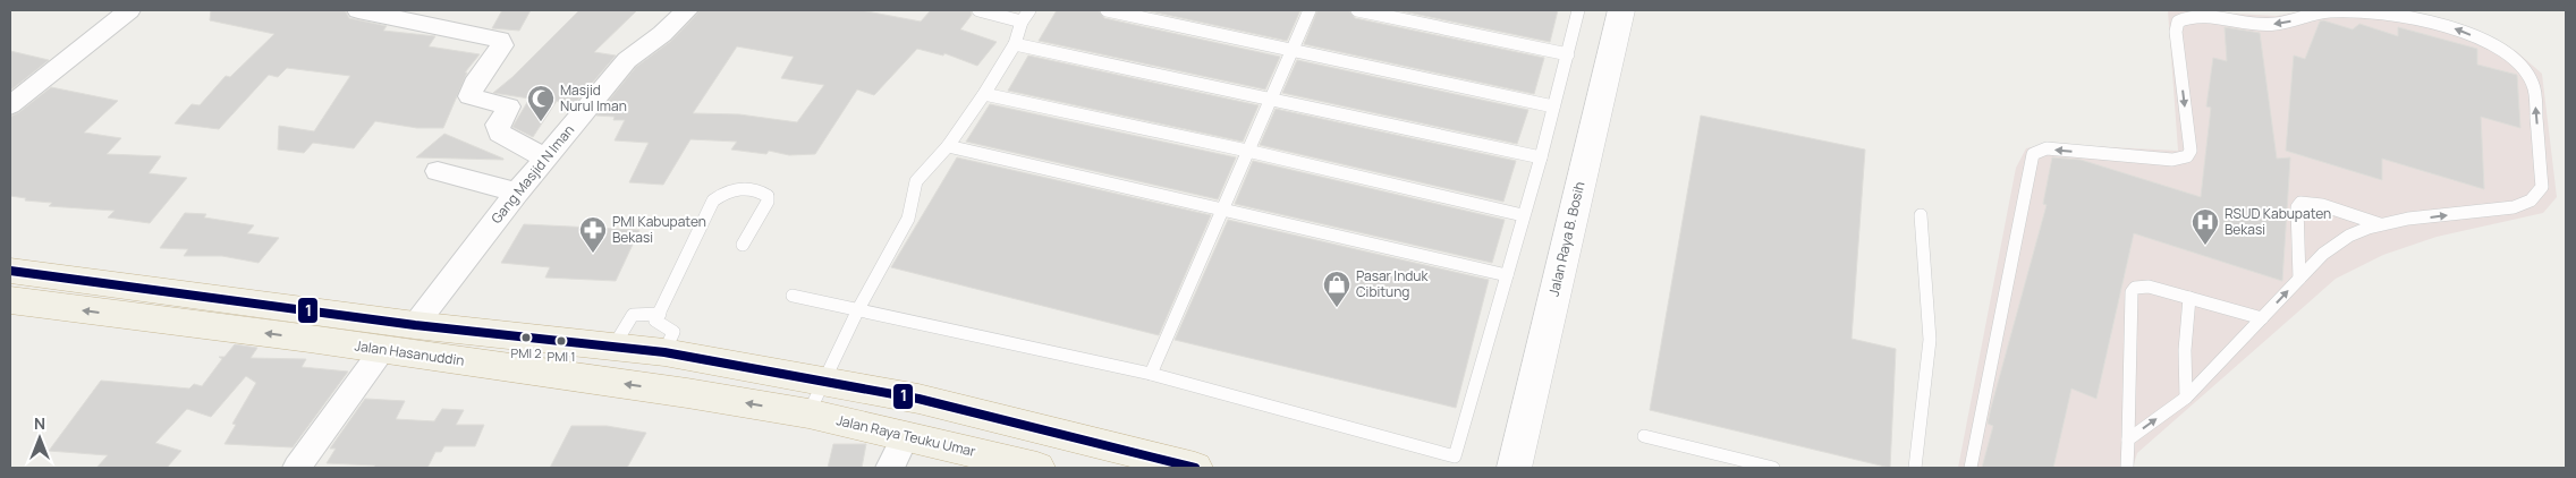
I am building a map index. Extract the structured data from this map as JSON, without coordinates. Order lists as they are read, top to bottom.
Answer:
{
  "streets": {
    "highway": ["Jalan Hasanuddin", "Jalan Raya Teuku Umar"],
    "street": ["Gang Masjid N Iman", "Jalan Raya B. Bosih"]
  },
  "crossings": [
    ["Gang Masjid N Iman", "Jalan Hasanuddin"],
    ["Jalan Hasanuddin", "Jalan Raya Teuku Umar"]
  ],
  "places": {
    "mosque": ["Masjid Nurul Iman"],
    "hospital": ["RSUD Kabupaten Bekasi"],
    "pharmacy": ["PMI Kabupaten Bekasi"],
    "shop": ["Pasar Induk Cibitung"],
    "other": ["PMI 2", "PMI 1"]
  },
  "lines": ["transit line 1"],
  "north": "top"
}
